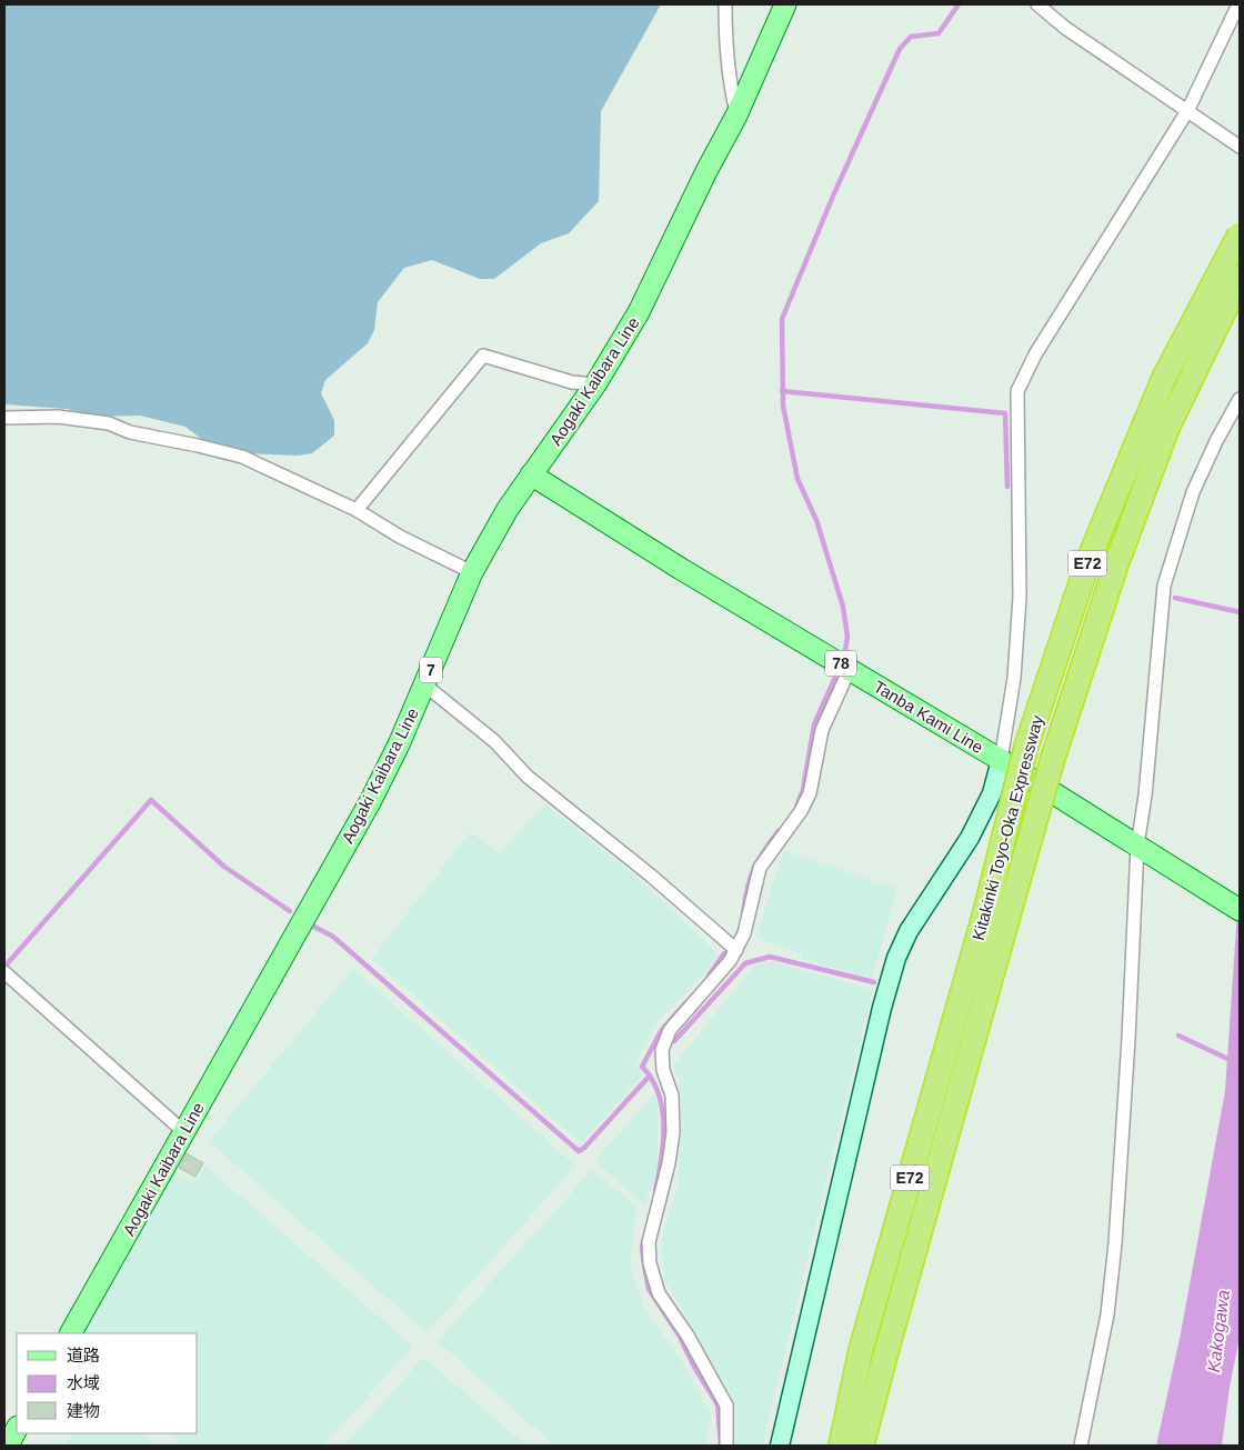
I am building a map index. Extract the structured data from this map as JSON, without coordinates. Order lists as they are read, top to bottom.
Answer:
{
  "streets": {
    "highway": ["E72", "Kitakinki Toyo-Oka Expressway"],
    "main road": [
      "Aogaki Kaibara Line",
      "78",
      "7",
      "Tanba Kami Line"
    ]
  },
  "crossings": [
    ["Aogaki Kaibara Line", "Tanba Kami Line"]
  ],
  "water": ["Kakogawa"],
  "legend": ["道路", "水域", "建物"]
}
